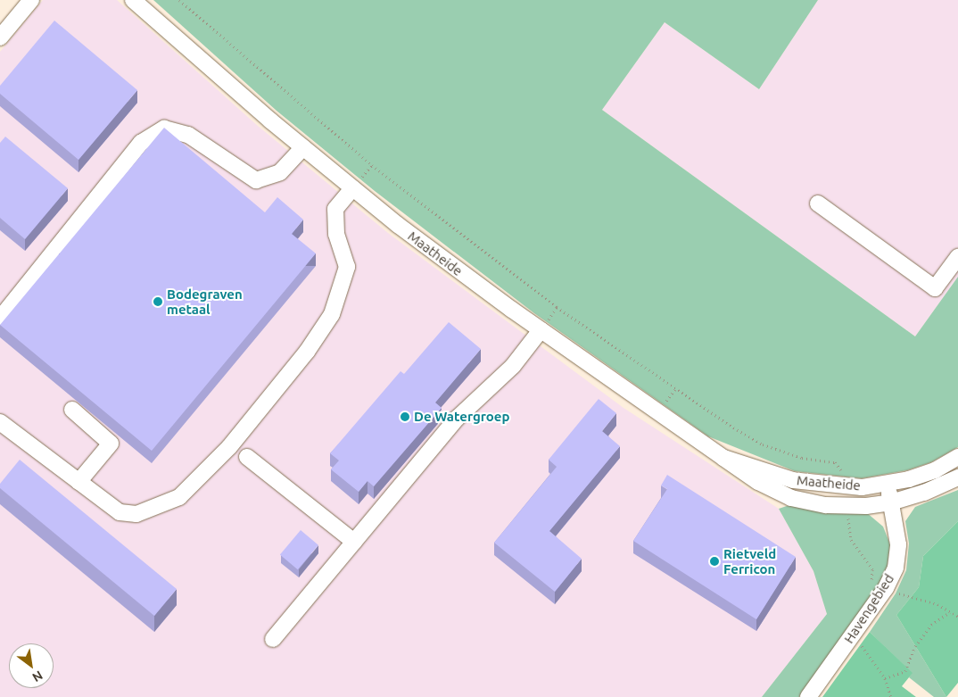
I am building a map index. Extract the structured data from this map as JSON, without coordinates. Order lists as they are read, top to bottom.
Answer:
{
  "streets": {
    "street": ["Maatheide", "Havengebied"]
  },
  "crossings": [
    ["Maatheide", "Havengebied"]
  ],
  "places": ["Bodegraven metaal", "De Watergroep", "Rietveld Ferricon"],
  "north": "bottom right"
}
